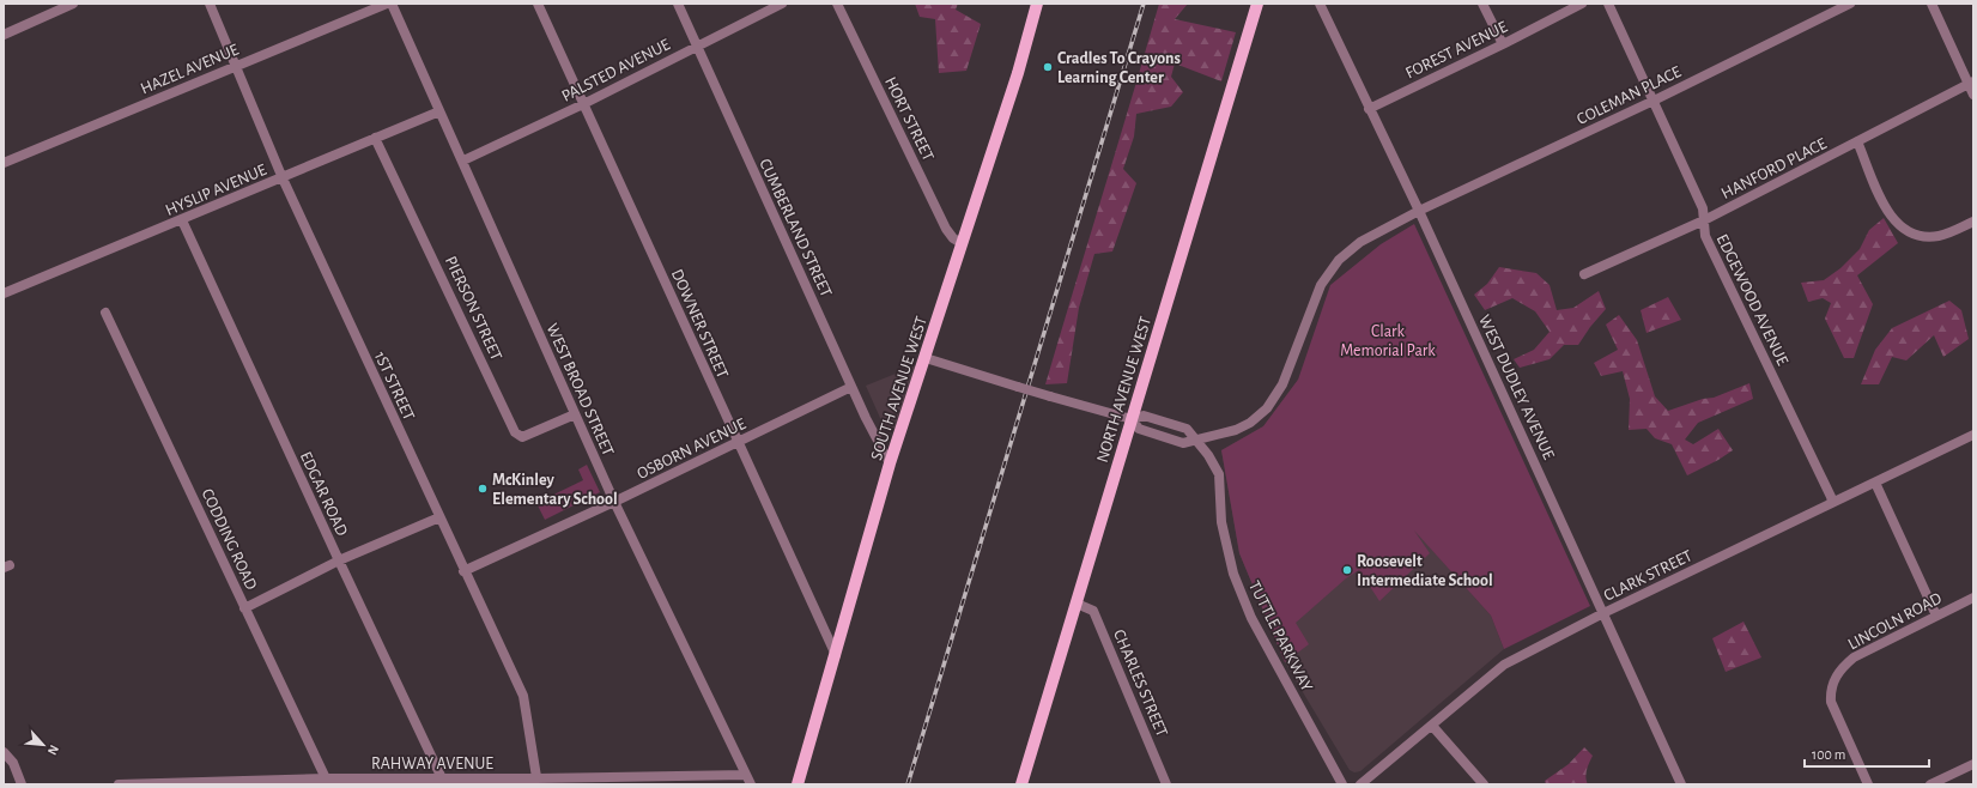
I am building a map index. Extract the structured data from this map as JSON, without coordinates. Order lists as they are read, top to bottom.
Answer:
{
  "streets": {
    "main road": ["SOUTH AVENUE WEST", "NORTH AVENUE WEST"],
    "street": [
      "FOREST AVENUE",
      "HAZEL AVENUE",
      "PALSTED AVENUE",
      "COLEMAN PLACE",
      "HORT STREET",
      "HANFORD PLACE",
      "HYSLIP AVENUE",
      "CUMBERLAND STREET",
      "EDGEWOOD AVENUE",
      "PIERSON STREET",
      "DOWNER STREET",
      "1ST STREET",
      "WEST DUDLEY AVENUE",
      "WEST BROAD STREET",
      "OSBORN AVENUE",
      "EDGAR ROAD",
      "CODDING ROAD",
      "CLARK STREET",
      "LINCOLN ROAD",
      "TUTTLE PARKWAY",
      "CHARLES STREET",
      "RAHWAY AVENUE"
    ]
  },
  "crossings": [
    ["FOREST AVENUE", "WEST DUDLEY AVENUE"],
    ["HAZEL AVENUE", "1ST STREET"],
    ["PALSTED AVENUE", "CUMBERLAND STREET"],
    ["PALSTED AVENUE", "DOWNER STREET"],
    ["PALSTED AVENUE", "WEST BROAD STREET"],
    ["COLEMAN PLACE", "EDGEWOOD AVENUE"],
    ["COLEMAN PLACE", "WEST DUDLEY AVENUE"],
    ["COLEMAN PLACE", "TUTTLE PARKWAY"],
    ["HORT STREET", "SOUTH AVENUE WEST"],
    ["HANFORD PLACE", "EDGEWOOD AVENUE"],
    ["HYSLIP AVENUE", "PIERSON STREET"],
    ["HYSLIP AVENUE", "1ST STREET"],
    ["HYSLIP AVENUE", "WEST BROAD STREET"],
    ["HYSLIP AVENUE", "EDGAR ROAD"],
    ["CUMBERLAND STREET", "SOUTH AVENUE WEST"],
    ["CUMBERLAND STREET", "OSBORN AVENUE"],
    ["EDGEWOOD AVENUE", "CLARK STREET"],
    ["PIERSON STREET", "WEST BROAD STREET"],
    ["DOWNER STREET", "SOUTH AVENUE WEST"],
    ["DOWNER STREET", "OSBORN AVENUE"],
    ["1ST STREET", "OSBORN AVENUE"],
    ["1ST STREET", "RAHWAY AVENUE"],
    ["WEST DUDLEY AVENUE", "CLARK STREET"],
    ["WEST DUDLEY AVENUE", "TUTTLE PARKWAY"],
    ["SOUTH AVENUE WEST", "TUTTLE PARKWAY"],
    ["WEST BROAD STREET", "OSBORN AVENUE"],
    ["WEST BROAD STREET", "RAHWAY AVENUE"],
    ["NORTH AVENUE WEST", "TUTTLE PARKWAY"],
    ["NORTH AVENUE WEST", "CHARLES STREET"],
    ["EDGAR ROAD", "RAHWAY AVENUE"],
    ["CODDING ROAD", "RAHWAY AVENUE"]
  ],
  "parks": ["Clark Memorial Park"],
  "places": ["Cradles To Crayons Learning Center", "McKinley Elementary School", "Roosevelt Intermediate School"],
  "scale_bar": "100 m",
  "north": "bottom right"
}
